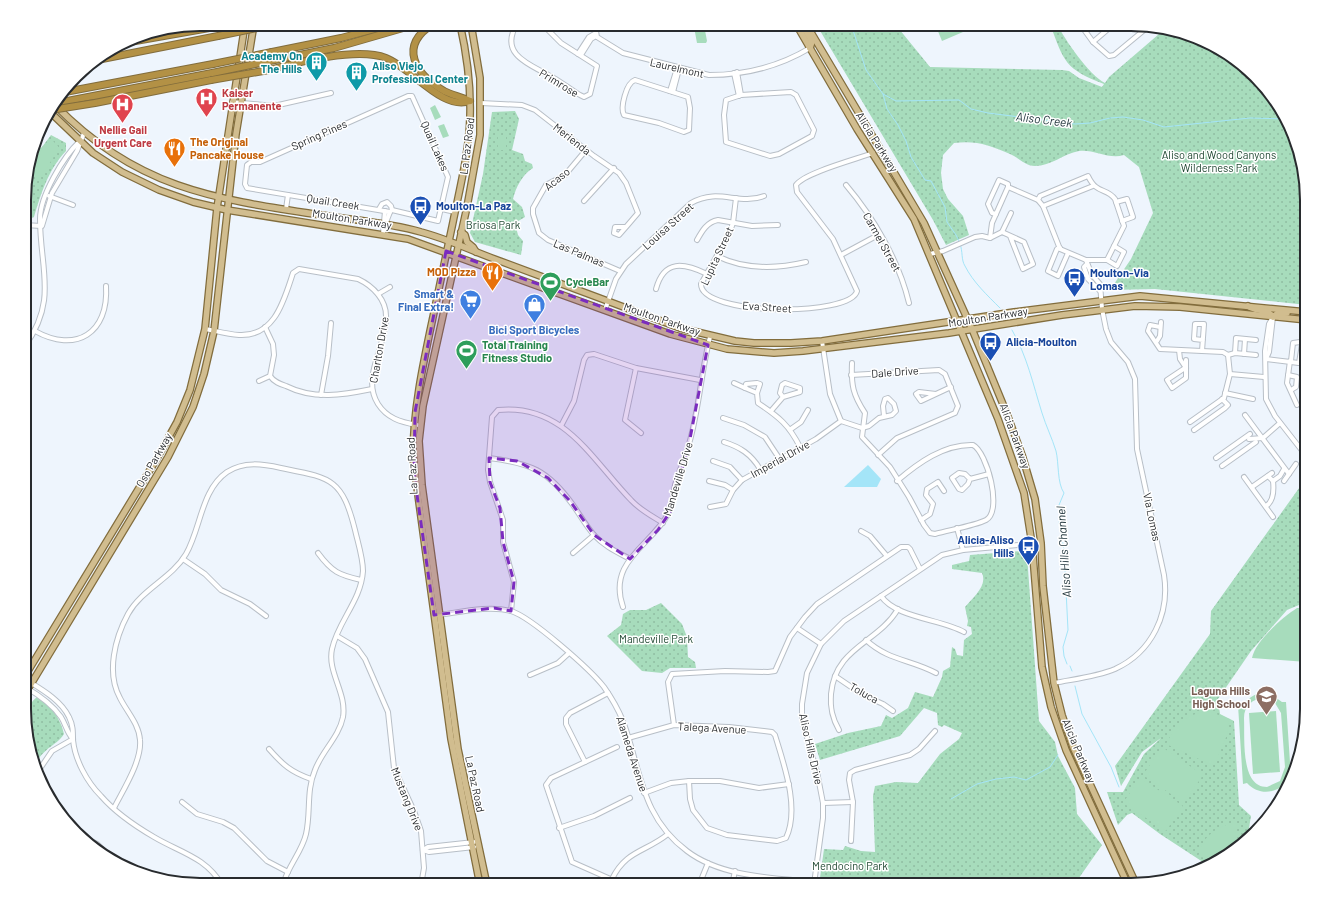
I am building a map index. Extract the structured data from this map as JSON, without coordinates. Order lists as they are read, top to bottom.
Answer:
{
  "streets": {
    "main road": [
      "Alicia Parkway",
      "La Paz Road",
      "Moulton Parkway",
      "Oso Parkway"
    ],
    "street": [
      "Laurelmont",
      "Primrose",
      "Spring Pines",
      "Merienda",
      "Quail Lakes",
      "Acaso",
      "Quail Creek",
      "Louisa Street",
      "Carmel Street",
      "Las Palmas",
      "Lupita Street",
      "Eva Street",
      "Charlton Drive",
      "Dale Drive",
      "Imperial Drive",
      "Mandeville Drive",
      "Via Lomas",
      "Toluca",
      "Talega Avenue",
      "Aliso Hills Drive",
      "Alameda Avenue",
      "Mustang Drive"
    ]
  },
  "crossings": [
    ["Laurelmont", "Alicia Parkway"],
    ["Spring Pines", "Quail Lakes"],
    ["Spring Pines", "Quail Creek"],
    ["Merienda", "La Paz Road"],
    ["Merienda", "Acaso"],
    ["Alicia Parkway", "Moulton Parkway"],
    ["Alicia Parkway", "Via Lomas"],
    ["Alicia Parkway", "Aliso Hills Drive"],
    ["Quail Lakes", "Quail Creek"],
    ["La Paz Road", "Moulton Parkway"],
    ["La Paz Road", "Charlton Drive"],
    ["La Paz Road", "Alameda Avenue"],
    ["Acaso", "Las Palmas"],
    ["Moulton Parkway", "Louisa Street"],
    ["Moulton Parkway", "Oso Parkway"],
    ["Moulton Parkway", "Mandeville Drive"],
    ["Moulton Parkway", "Via Lomas"],
    ["Louisa Street", "Las Palmas"],
    ["Louisa Street", "Lupita Street"],
    ["Lupita Street", "Eva Street"],
    ["Talega Avenue", "Alameda Avenue"]
  ],
  "water": ["Aliso Creek", "Aliso Hills Channel"],
  "parks": [
    "Aliso and Wood Canyons Wilderness Park",
    "Briosa Park",
    "Mandeville Park",
    "Mendocino Park"
  ],
  "places": {
    "building": ["Academy On The Hills", "Aliso Viejo Professional Center"],
    "hospital": ["Kaiser Permanente", "Nellie Gail Urgent Care"],
    "restaurant": ["The Original Pancake House", "MOD Pizza"],
    "bus stop": [
      "Moulton-La Paz",
      "Moulton-Via Lomas",
      "Alicia-Moulton",
      "Alicia-Aliso Hills"
    ],
    "sports": ["CycleBar", "Total Training Fitness Studio"],
    "supermarket": ["Smart & Final Extra!"],
    "shop": ["Bici Sport Bicycles"],
    "school or university": ["Laguna Hills High School"]
  }
}
